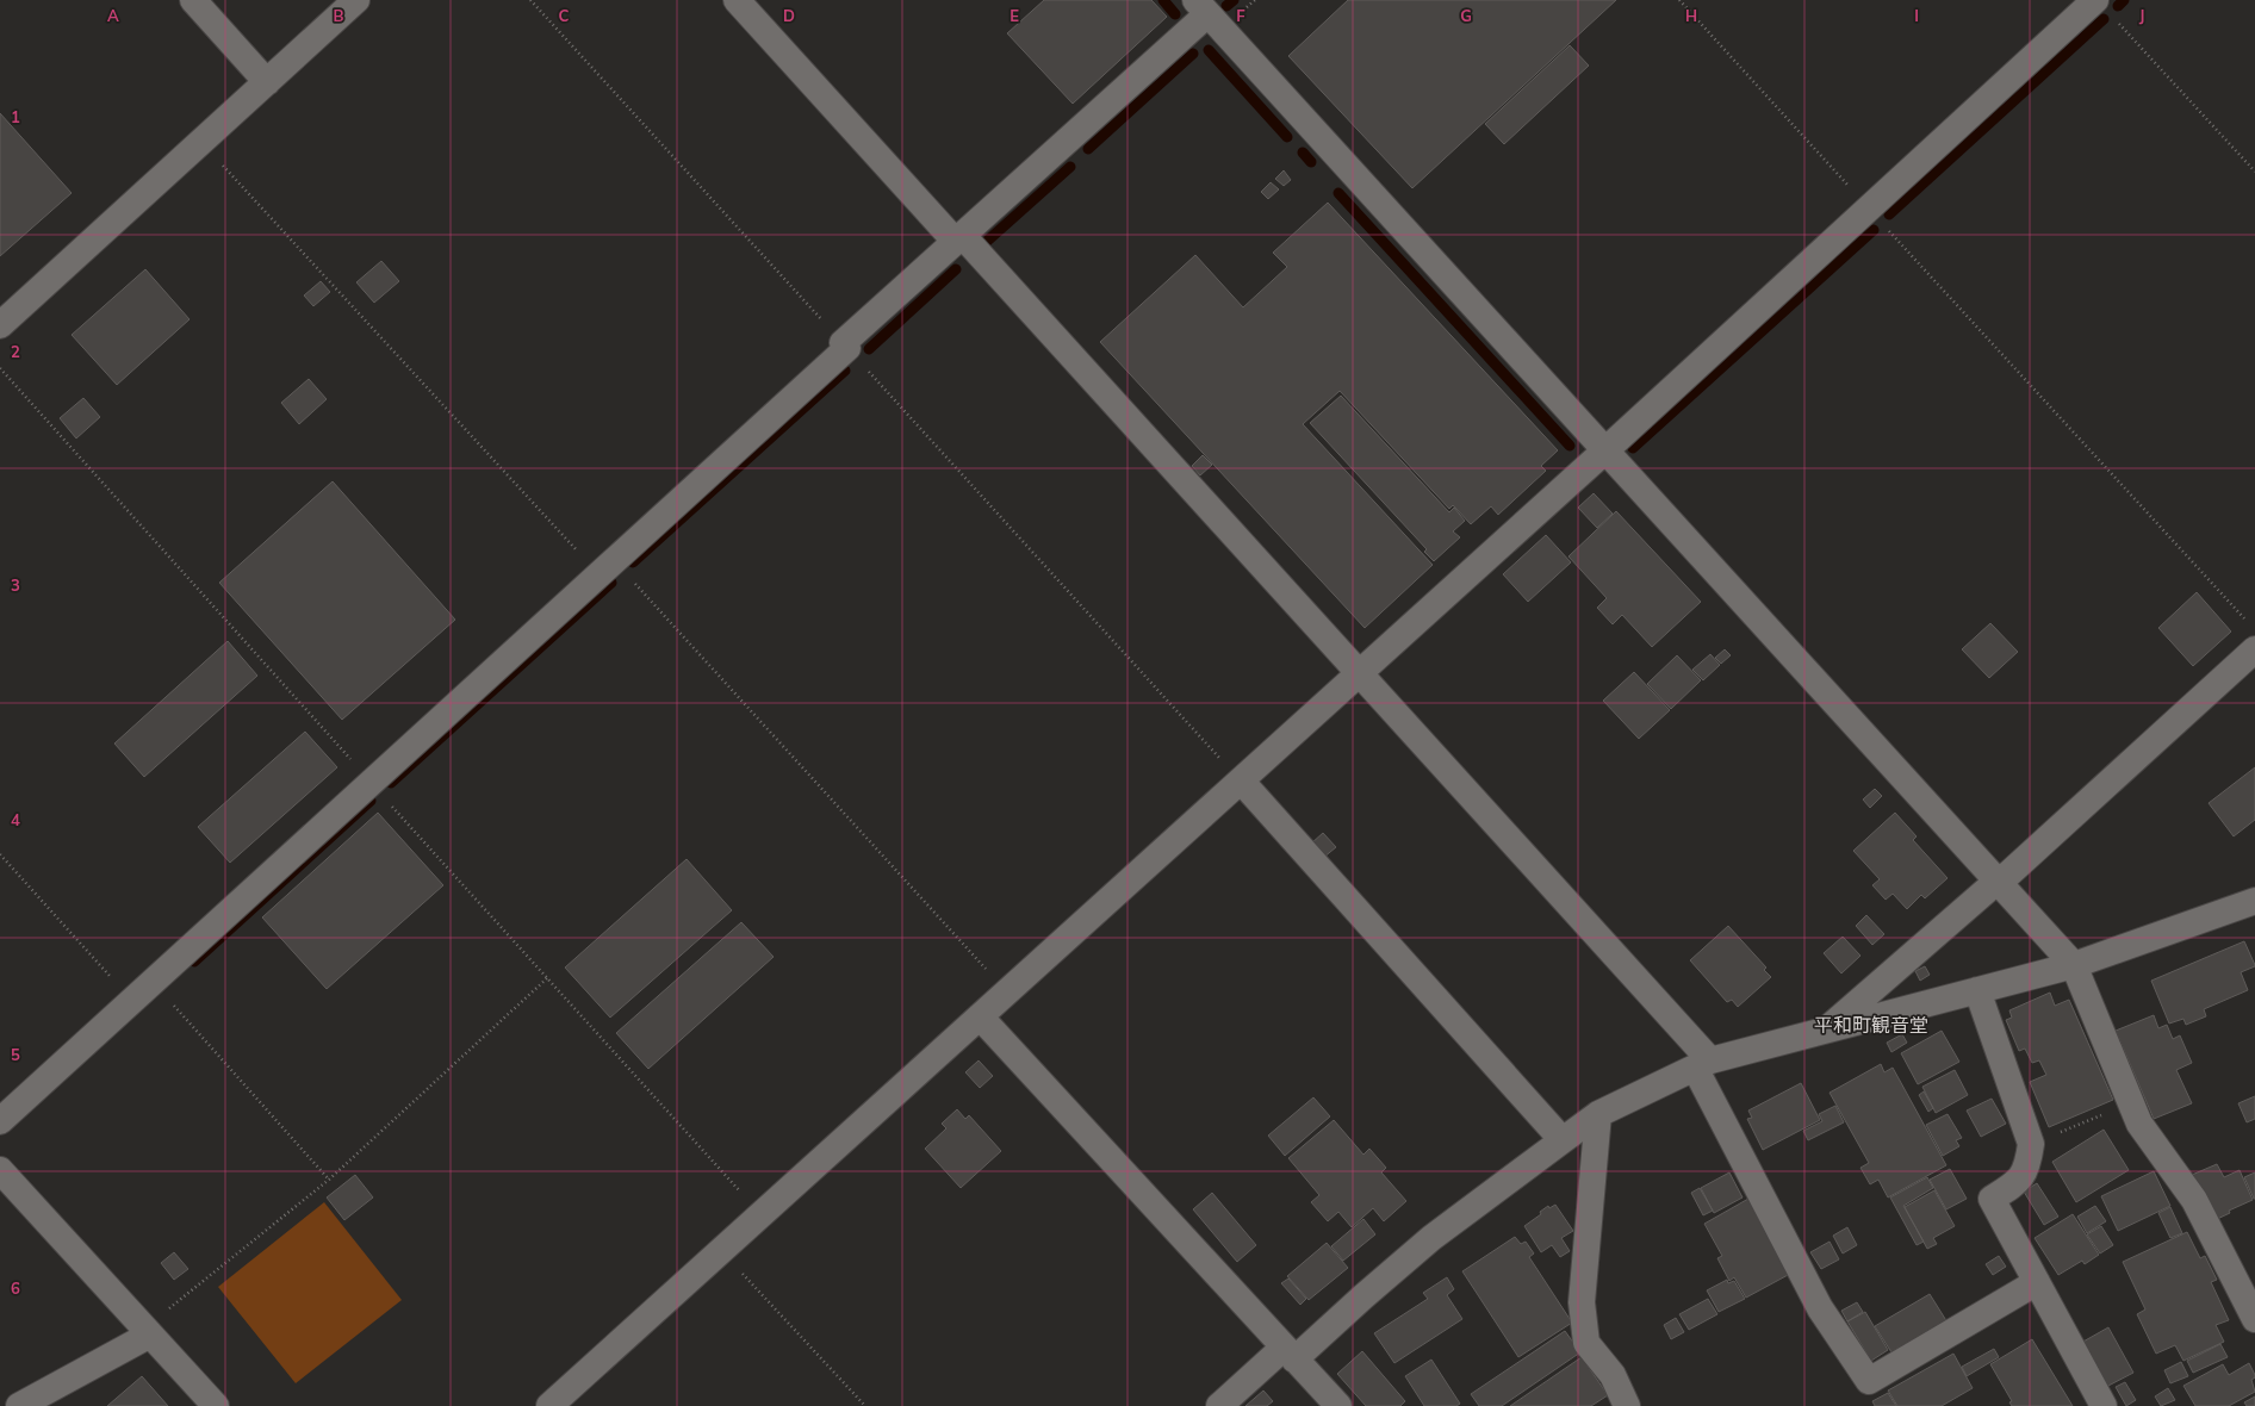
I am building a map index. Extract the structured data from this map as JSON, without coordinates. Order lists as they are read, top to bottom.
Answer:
{
  "districts": ["平和町観音堂"],
  "grid": {
    "columns": [
      "A",
      "B",
      "C",
      "D",
      "E",
      "F",
      "G",
      "H",
      "I",
      "J"
    ],
    "rows": [
      "1",
      "2",
      "3",
      "4",
      "5",
      "6"
    ]
  }
}
